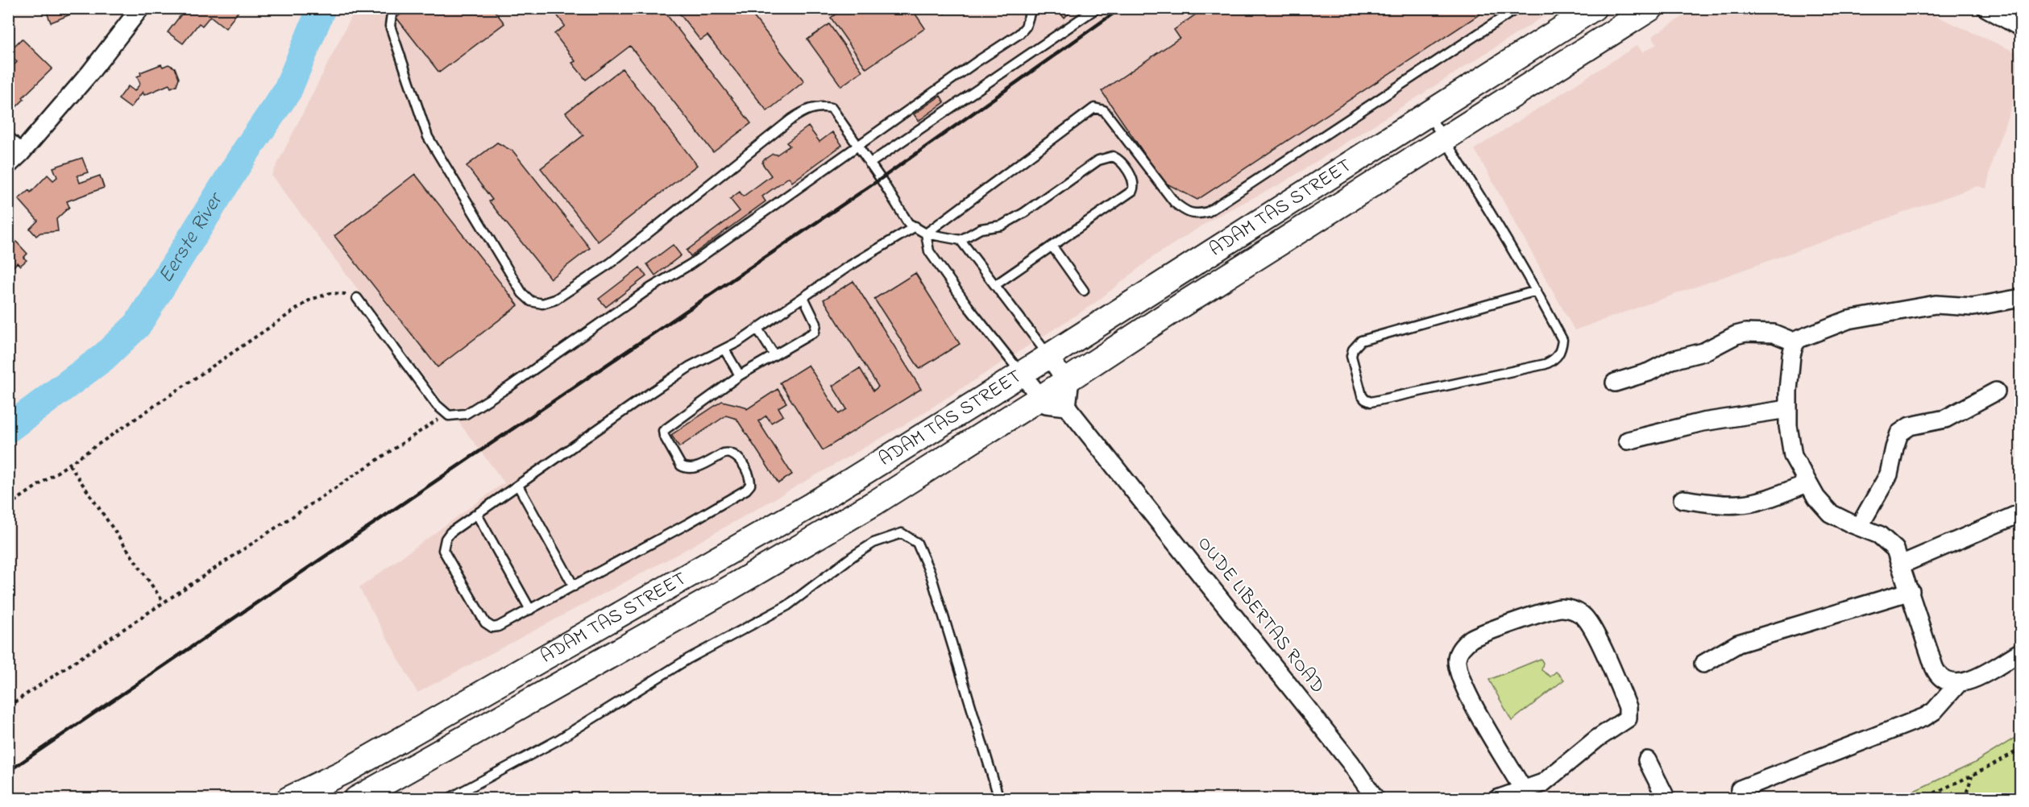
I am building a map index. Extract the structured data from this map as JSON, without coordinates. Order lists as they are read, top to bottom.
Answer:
{
  "streets": {
    "main road": ["ADAM TAS STREET"],
    "street": ["OUDE LIBERTAS ROAD"]
  },
  "water": ["Eerste River"]
}
